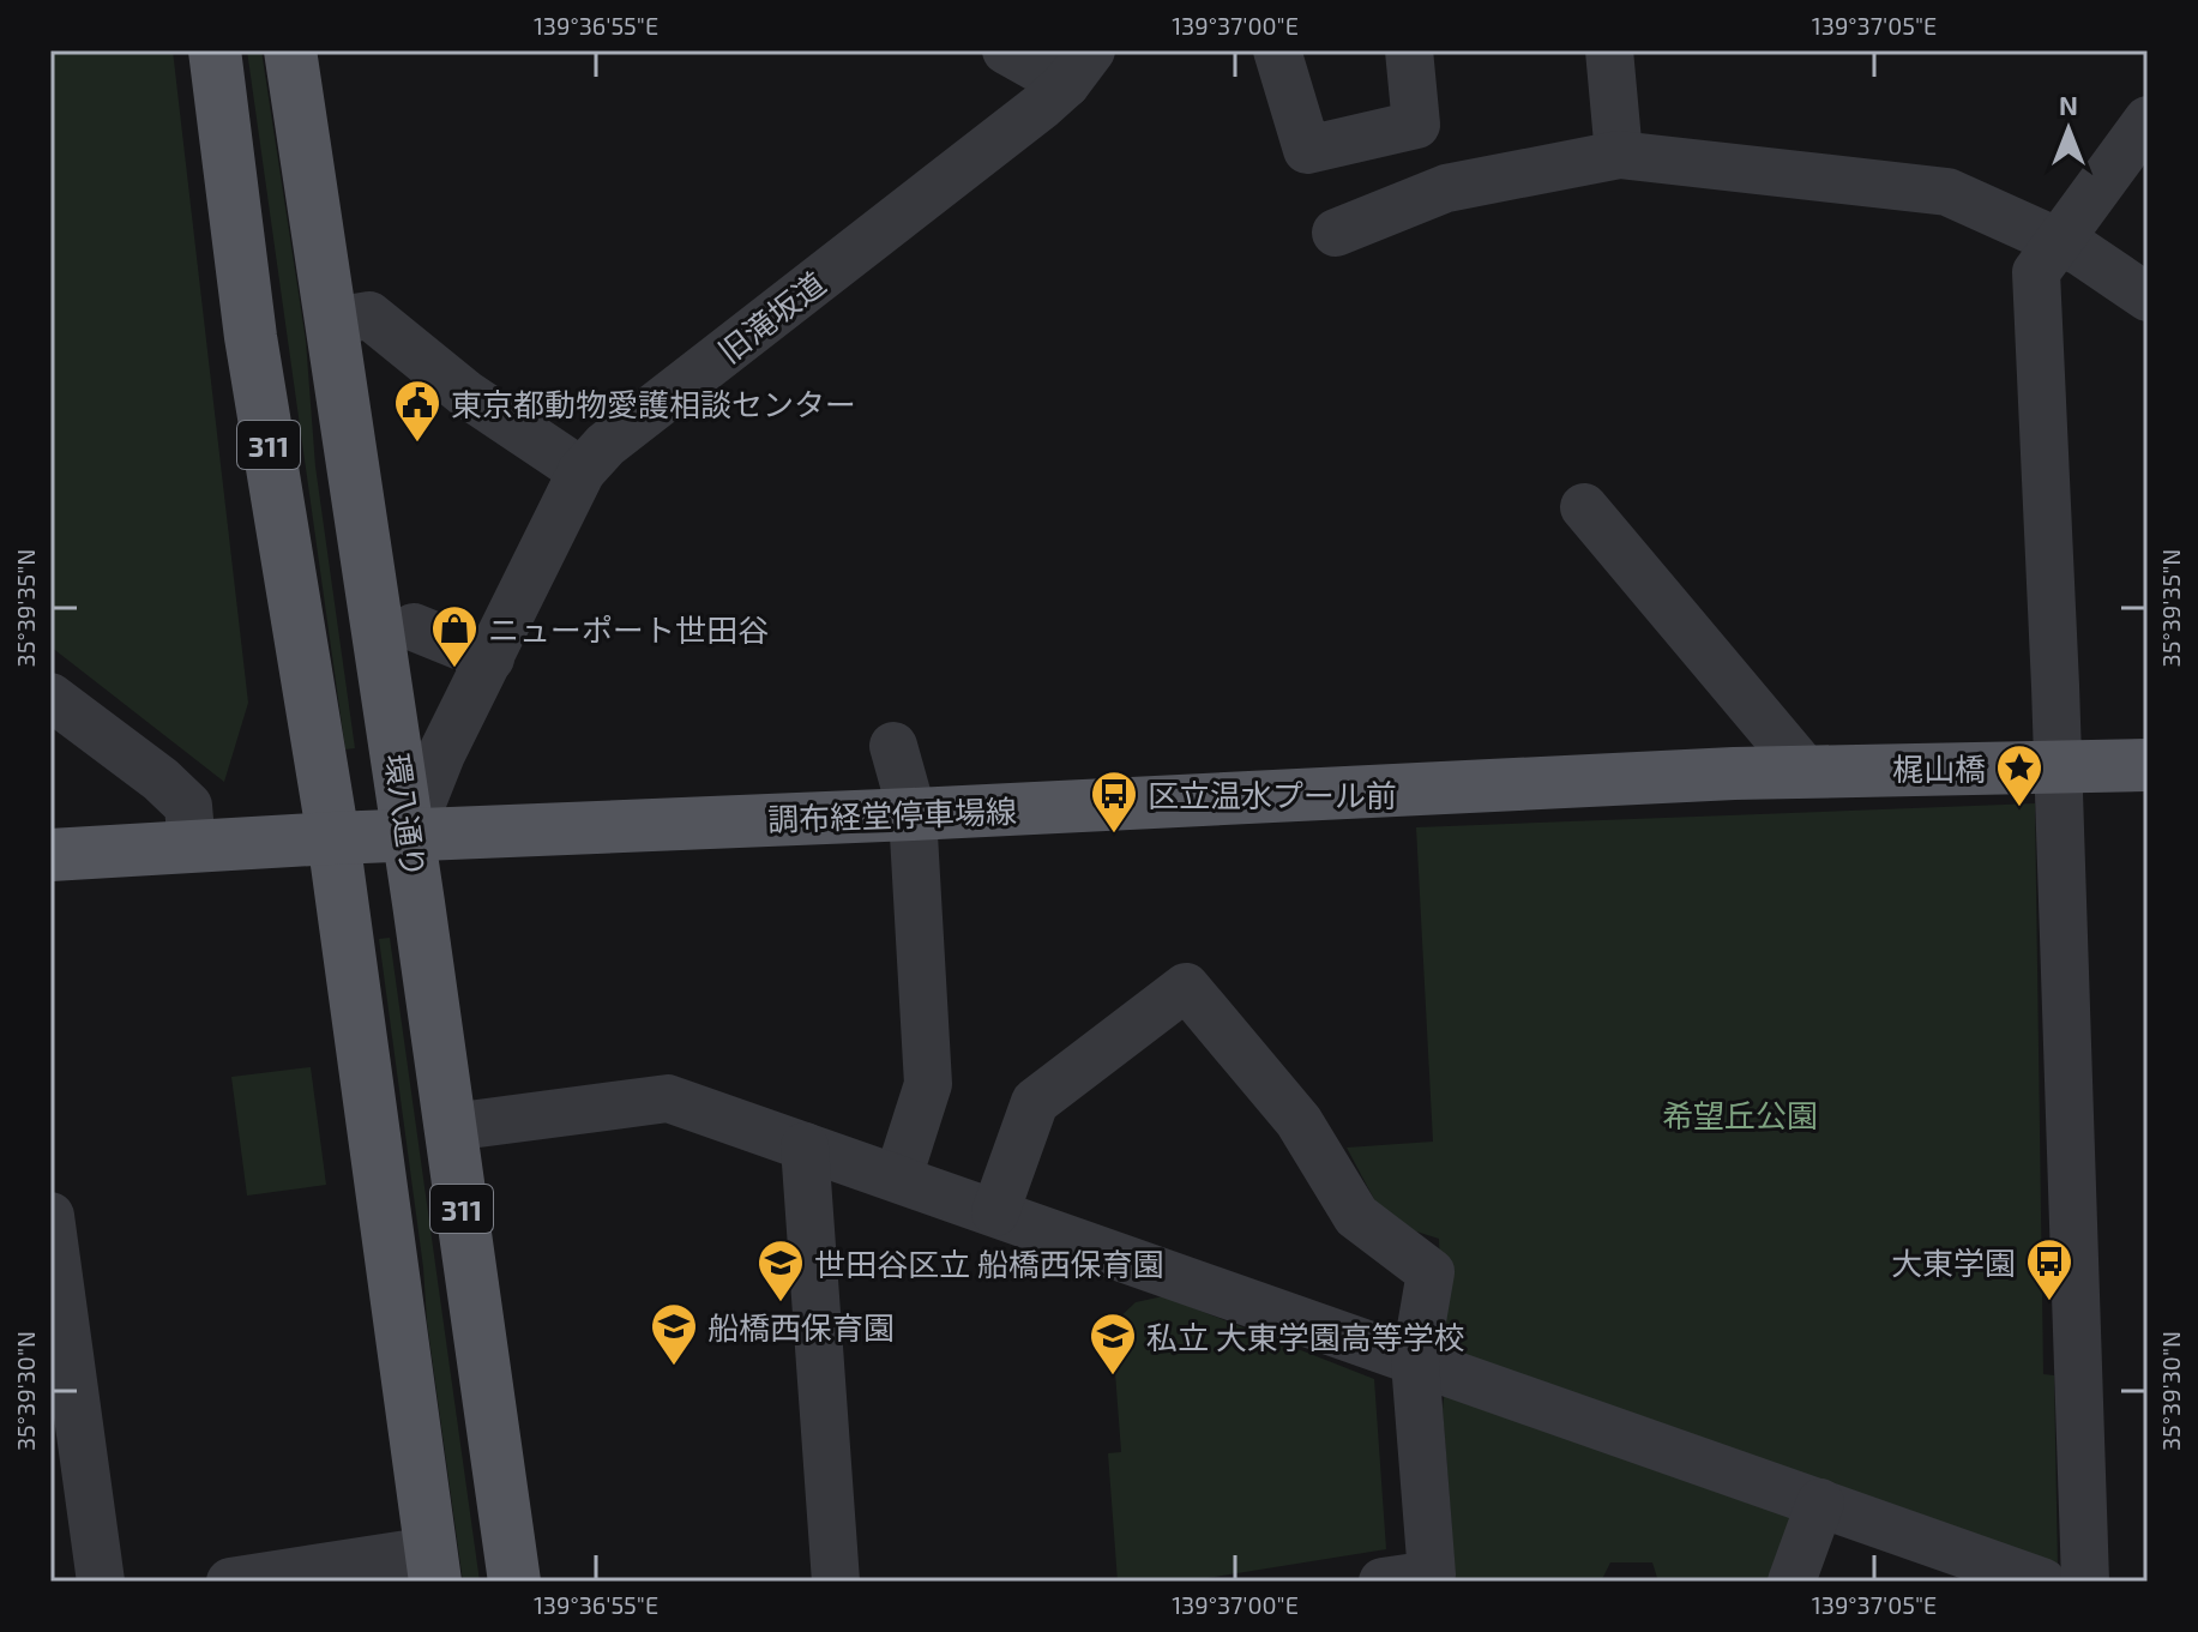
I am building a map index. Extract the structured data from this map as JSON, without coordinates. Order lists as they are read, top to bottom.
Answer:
{
  "streets": {
    "main road": ["311", "調布経堂停車場線", "環八通り"],
    "street": ["旧滝坂道"]
  },
  "crossings": [
    ["旧滝坂道", "調布経堂停車場線"],
    ["旧滝坂道", "環八通り"],
    ["311", "調布経堂停車場線"],
    ["調布経堂停車場線", "環八通り"]
  ],
  "parks": ["希望丘公園"],
  "places": {
    "public building": ["東京都動物愛護相談センター"],
    "shop": ["ニューポート世田谷"],
    "place": ["梶山橋"],
    "bus stop": ["区立温水プール前", "大東学園"],
    "school or university": ["世田谷区立 船橋西保育園", "船橋西保育園", "私立 大東学園高等学校"]
  },
  "north": "top",
  "coordinates": [
    "139°36'55\"E",
    "139°37'00\"E",
    "139°37'05\"E",
    "35°39'35\"N",
    "35°39'30\"N"
  ]
}
